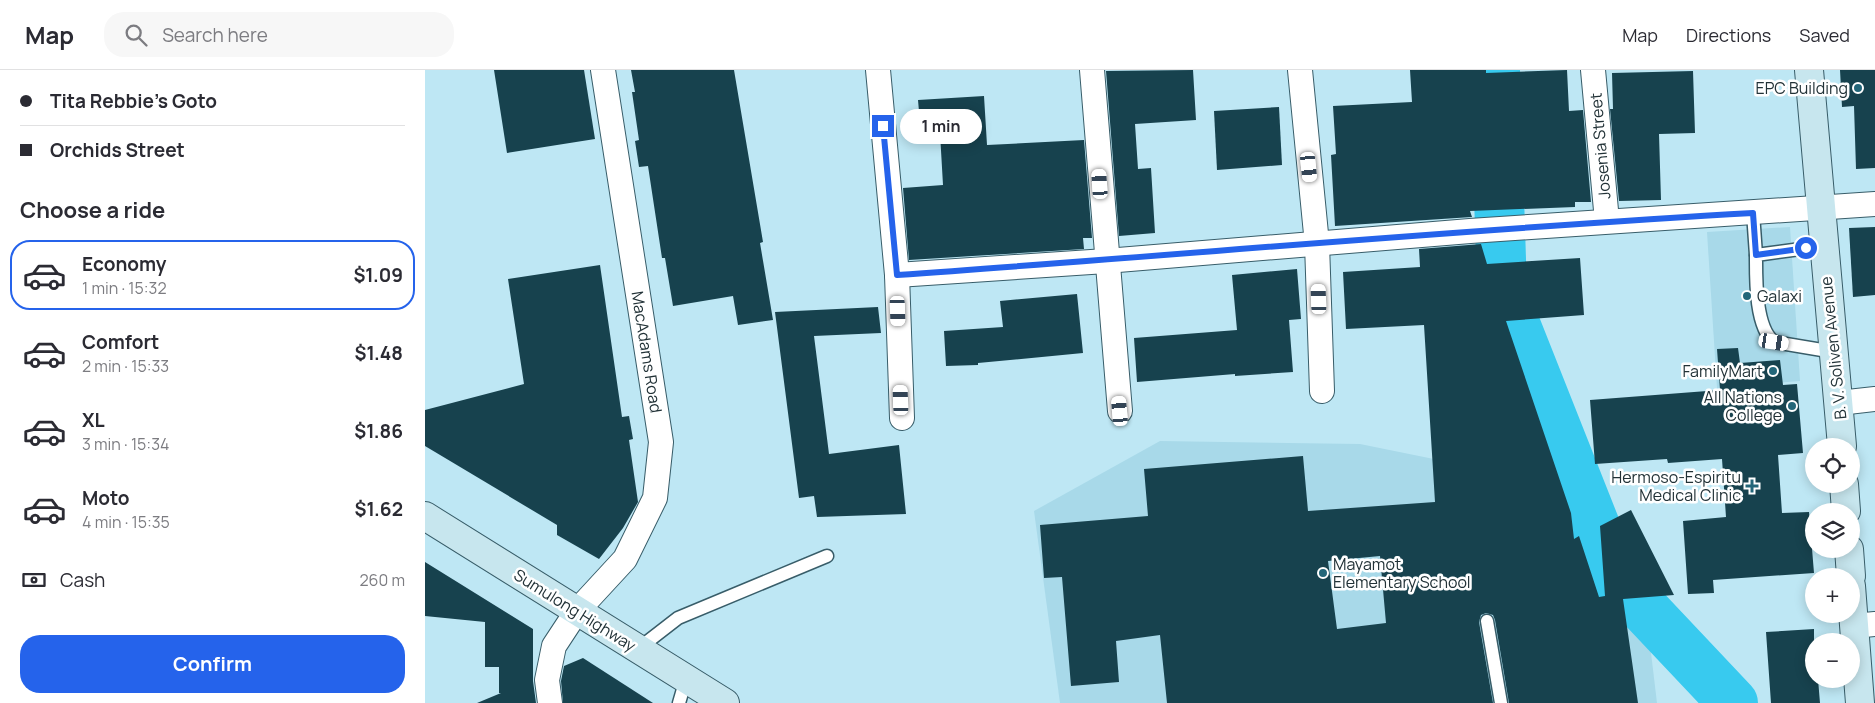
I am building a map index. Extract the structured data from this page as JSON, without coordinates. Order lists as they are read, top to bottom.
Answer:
{
  "streets": {
    "main road": ["B. V. Soliven Avenue", "Sumulong Highway"],
    "street": ["Josenia Street", "MacAdams Road"]
  },
  "crossings": [
    ["MacAdams Road", "Sumulong Highway"]
  ],
  "places": {
    "other": [
      "EPC Building",
      "Galaxi",
      "FamilyMart",
      "All Nations College",
      "Mayamot Elementary School"
    ],
    "health": ["Hermoso-Espiritu Medical Clinic"]
  },
  "page": {
    "header": "Map",
    "search": "Search here",
    "nav": ["Map", "Directions", "Saved"],
    "banner": ["Tita Rebbie's Goto", "Orchids Street"],
    "bubble": "1 min",
    "heading": "Choose a ride",
    "list": [
      {
        "name": "Economy",
        "note": "1 min · 15:32",
        "value": "$1.09"
      },
      {
        "name": "Comfort",
        "note": "2 min · 15:33",
        "value": "$1.48"
      },
      {
        "name": "XL",
        "note": "3 min · 15:34",
        "value": "$1.86"
      },
      {
        "name": "Moto",
        "note": "4 min · 15:35",
        "value": "$1.62"
      }
    ],
    "map_buttons": ["+", "−"],
    "pay": ["Cash", "260 m"],
    "buttons": "Confirm"
  }
}
